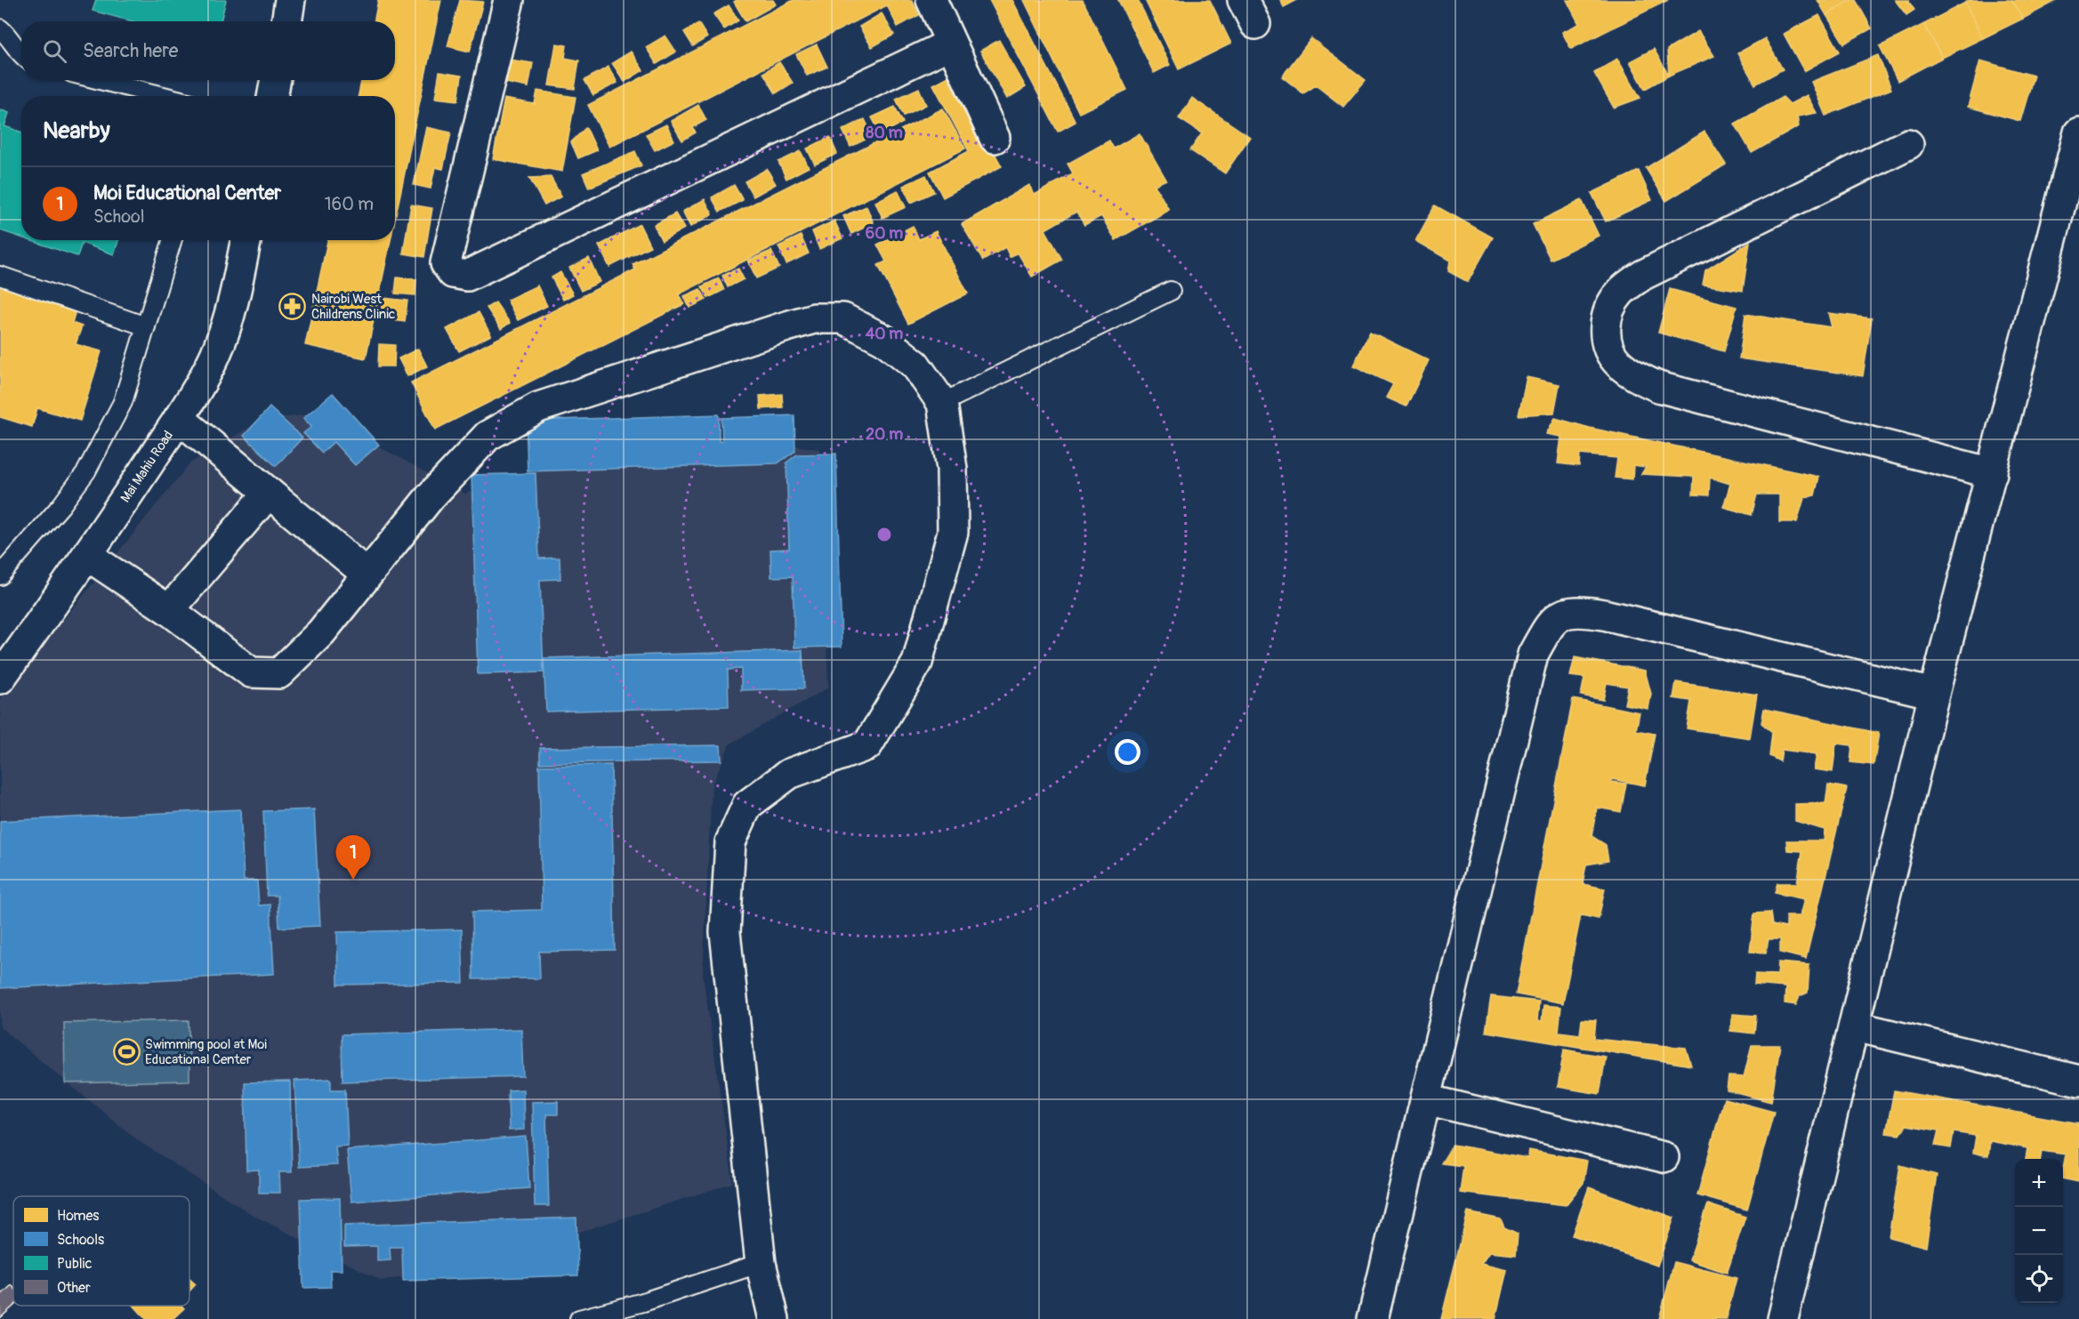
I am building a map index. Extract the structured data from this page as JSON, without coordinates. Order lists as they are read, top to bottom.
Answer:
{
  "streets": {
    "street": ["Mai Mahiu Road"]
  },
  "places": {
    "pharmacy": ["Nairobi West Childrens Clinic"],
    "sports": ["Swimming pool at Moi Educational Center"]
  },
  "legend": [
    "Homes",
    "Schools",
    "Public",
    "Other"
  ],
  "page": {
    "search": "Search here",
    "heading": "Nearby",
    "list": [
      {
        "mark": "1",
        "name": "Moi Educational Center",
        "note": "School",
        "value": "160 m"
      }
    ],
    "pins": "1",
    "map_buttons": ["+", "−"]
  },
  "rings": [
    "80 m",
    "60 m",
    "40 m",
    "20 m"
  ]
}
